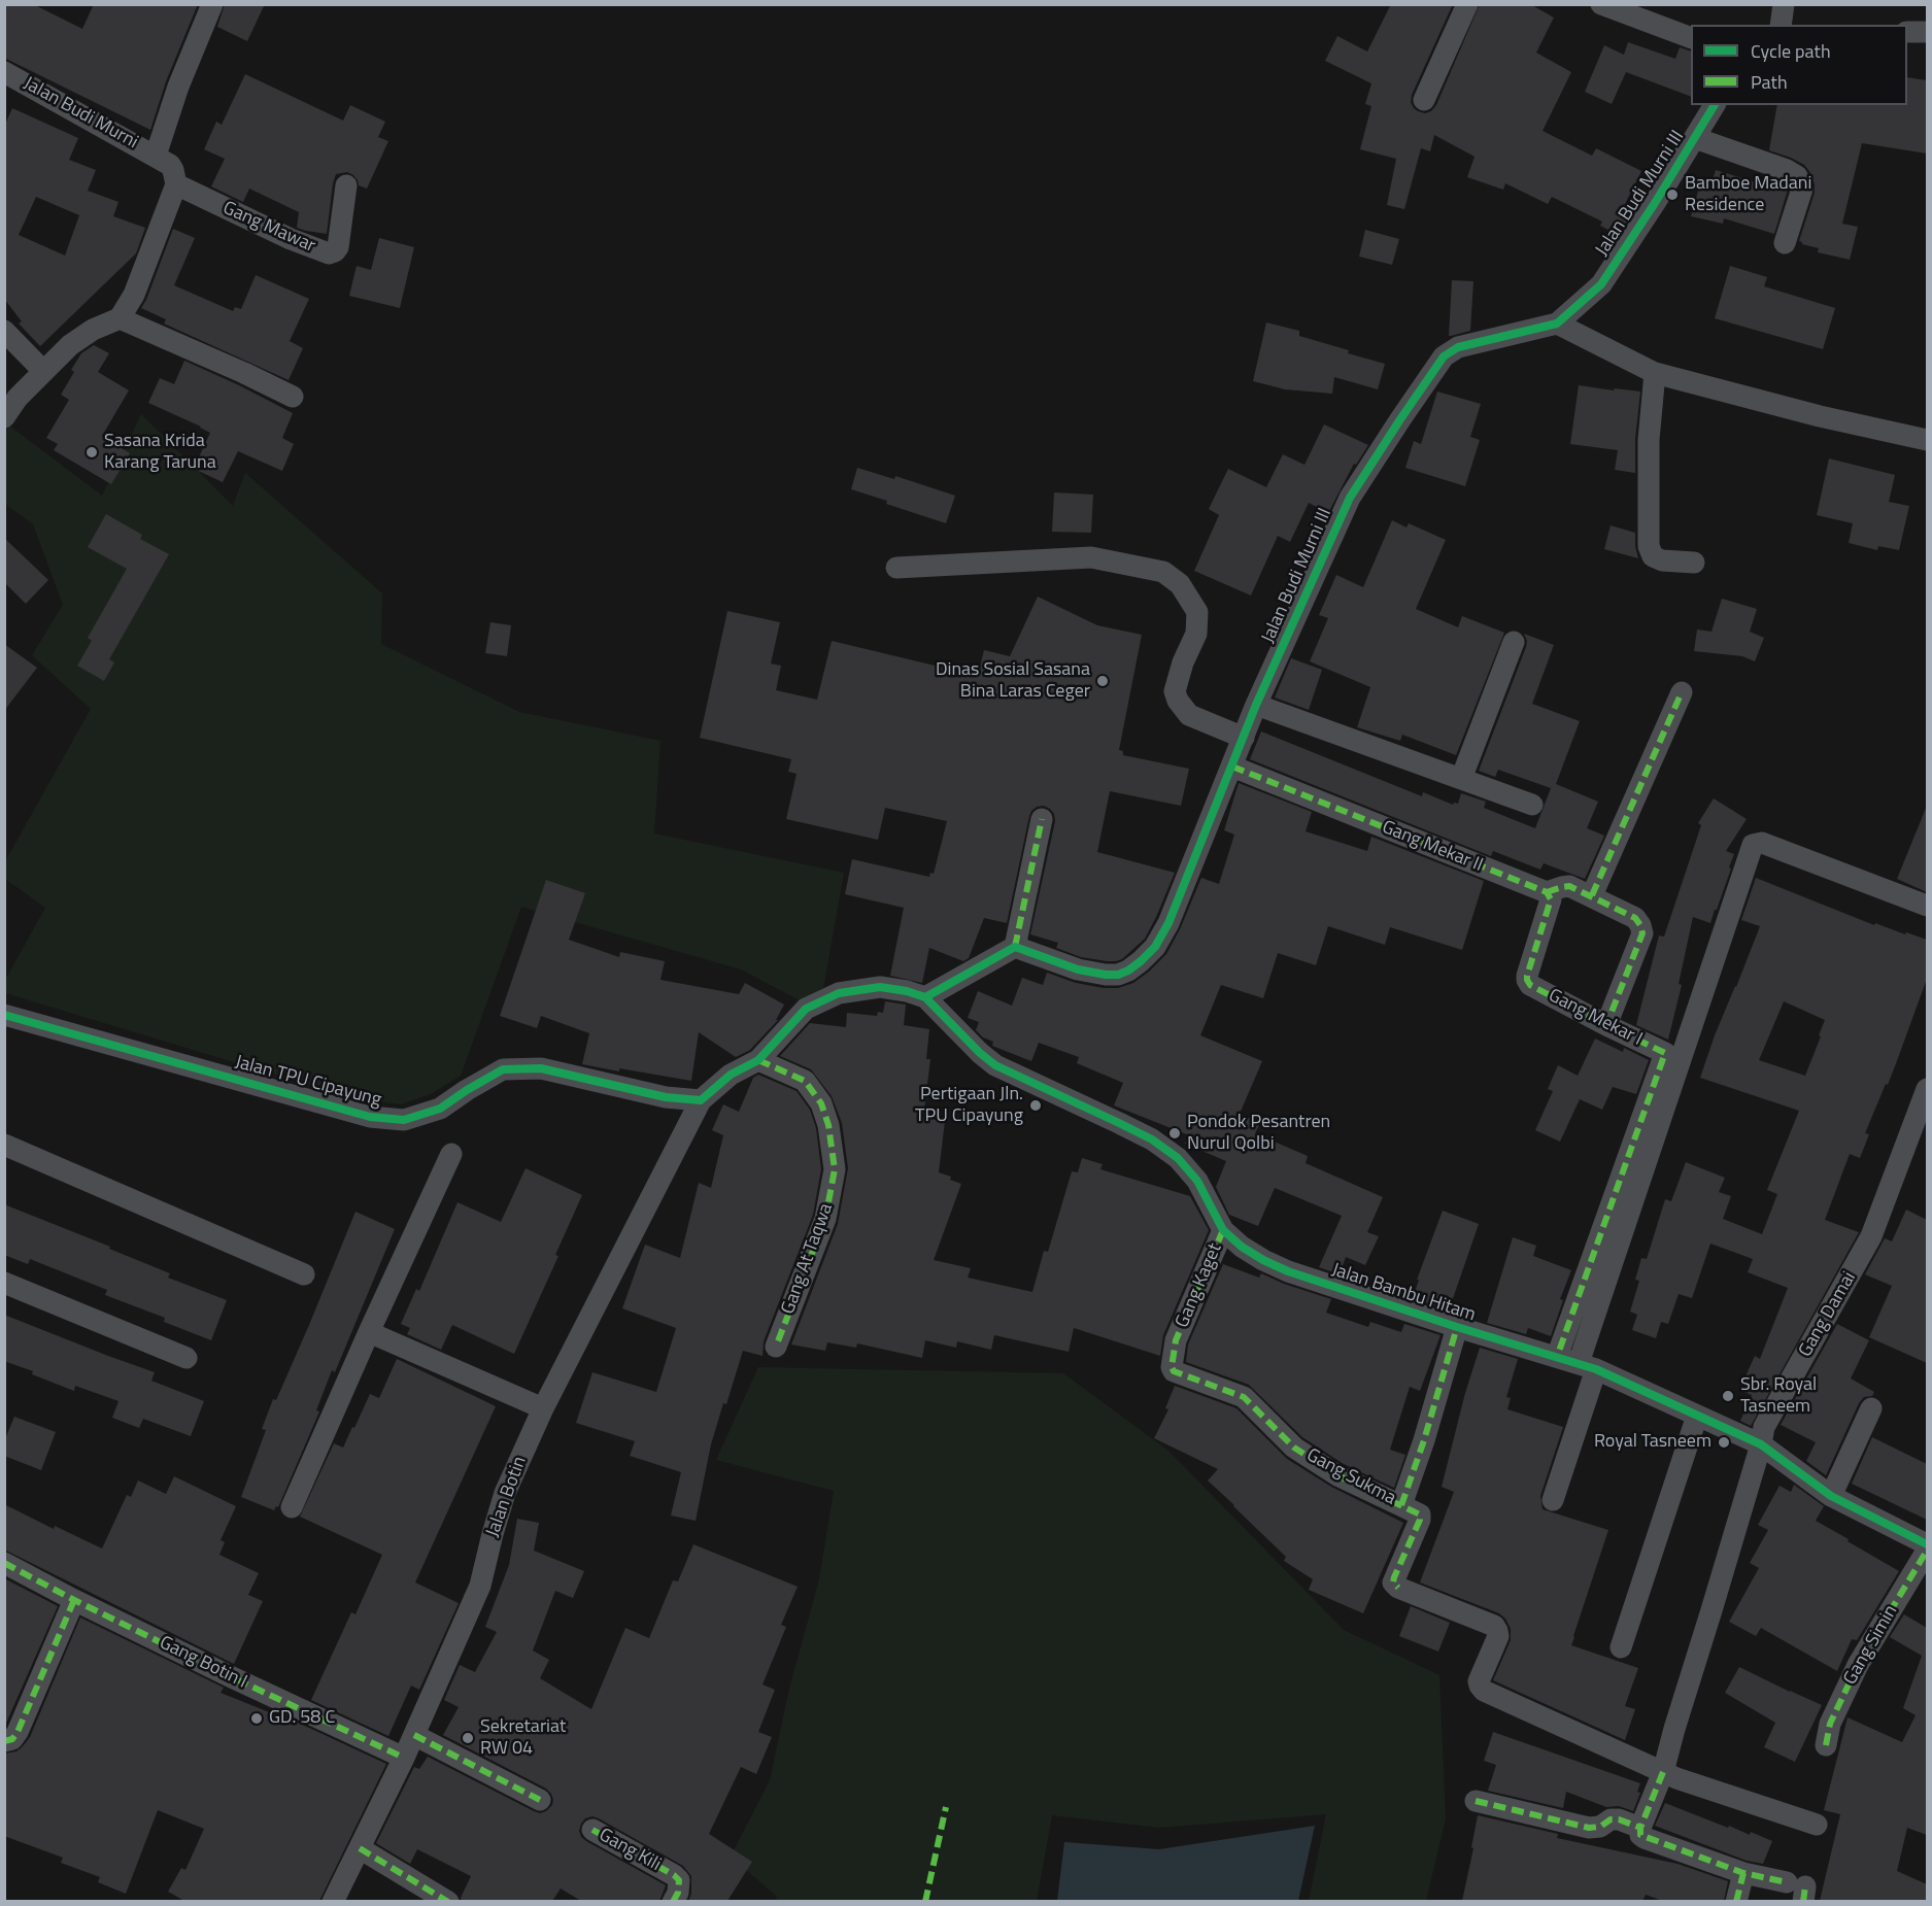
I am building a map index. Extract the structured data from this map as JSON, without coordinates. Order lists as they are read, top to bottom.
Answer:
{
  "streets": {
    "street": [
      "Jalan Budi Murni",
      "Jalan Budi Murni III",
      "Gang Mawar",
      "Gang Mekar II",
      "Gang Mekar I",
      "Jalan TPU Cipayung",
      "Gang At Taqwa",
      "Gang Kaget",
      "Jalan Bambu Hitam",
      "Gang Damai",
      "Gang Sukma",
      "Jalan Botin",
      "Gang Simin",
      "Gang Botin I",
      "Gang Kili"
    ]
  },
  "crossings": [
    ["Jalan Budi Murni III", "Gang Mekar II"],
    ["Gang Mekar II", "Gang Mekar I"],
    ["Gang Mekar I", "Jalan Bambu Hitam"],
    ["Jalan TPU Cipayung", "Jalan Botin"],
    ["Gang Kaget", "Jalan Bambu Hitam"],
    ["Gang Kaget", "Gang Sukma"],
    ["Jalan Bambu Hitam", "Gang Damai"],
    ["Jalan Bambu Hitam", "Gang Sukma"],
    ["Jalan Botin", "Gang Botin I"]
  ],
  "places": [
    "Bamboe Madani Residence",
    "Sasana Krida Karang Taruna",
    "Dinas Sosial Sasana Bina Laras Ceger",
    "Pertigaan Jln. TPU Cipayung",
    "Pondok Pesantren Nurul Qolbi",
    "Sbr. Royal Tasneem",
    "Royal Tasneem",
    "GD. 58 C",
    "Sekretariat RW 04"
  ],
  "legend": ["Cycle path", "Path"]
}
